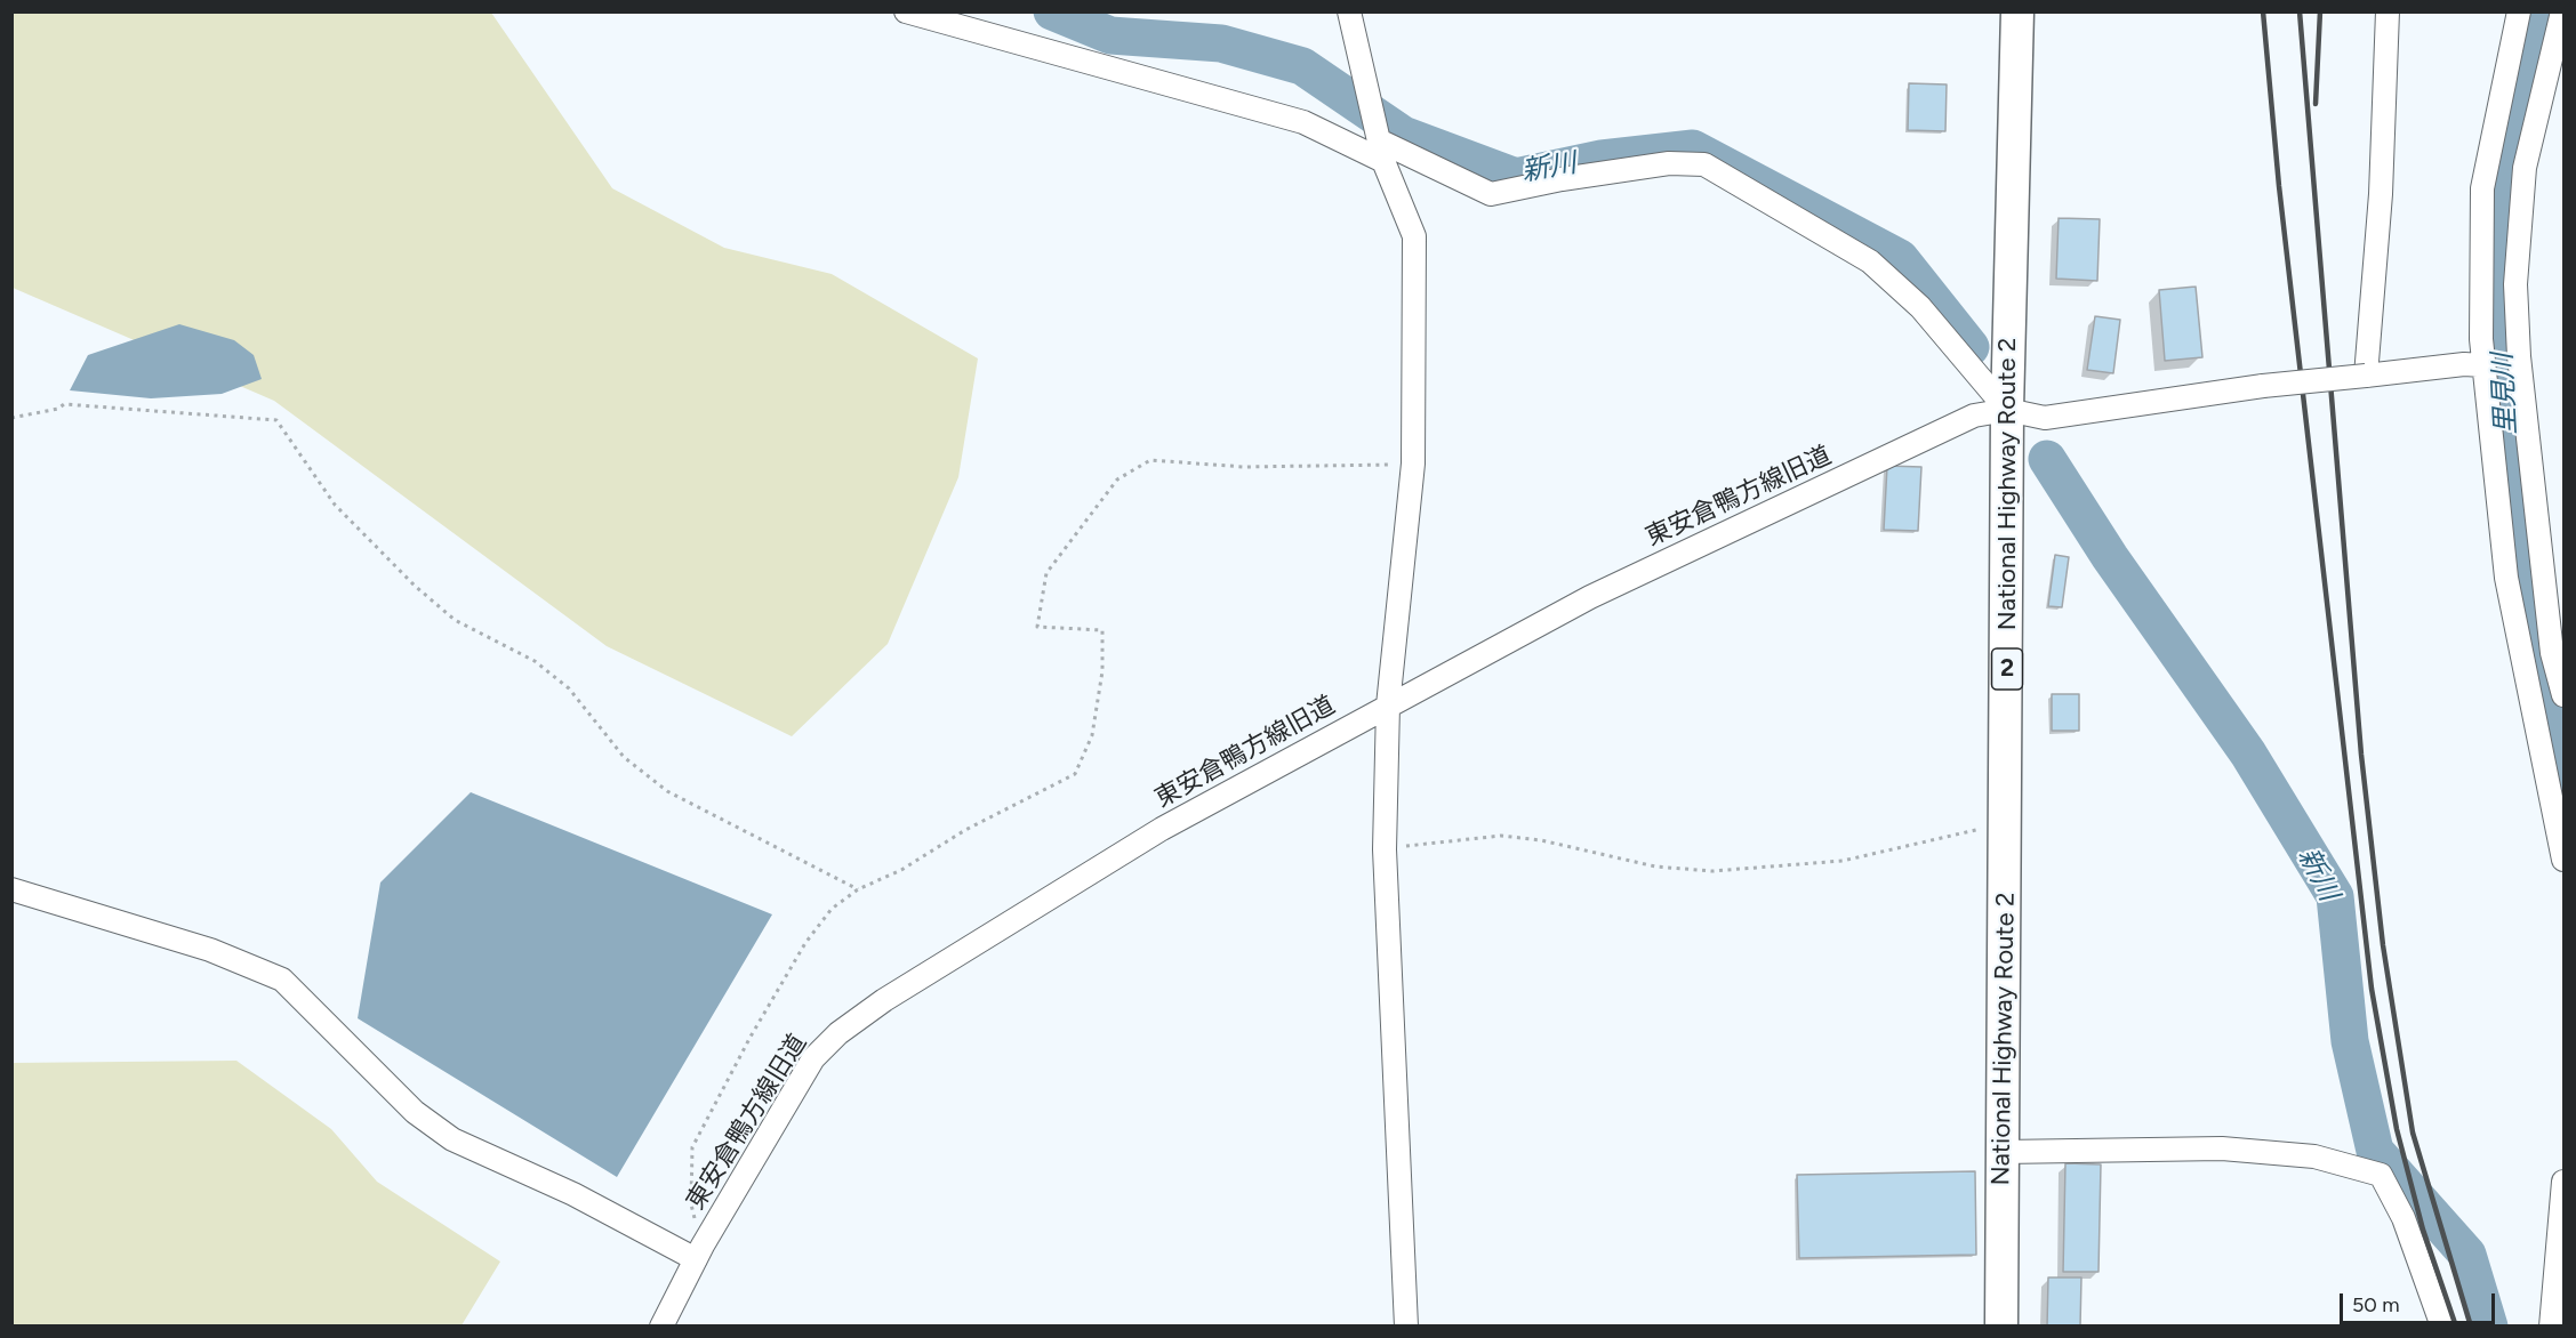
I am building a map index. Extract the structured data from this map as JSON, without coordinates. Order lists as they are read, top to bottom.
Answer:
{
  "streets": {
    "highway": ["National Highway Route 2", "2"],
    "street": ["東安倉鴨方線旧道"]
  },
  "crossings": [
    ["National Highway Route 2", "東安倉鴨方線旧道"]
  ],
  "water": ["新川", "里見川"],
  "scale_bar": "50 m"
}
